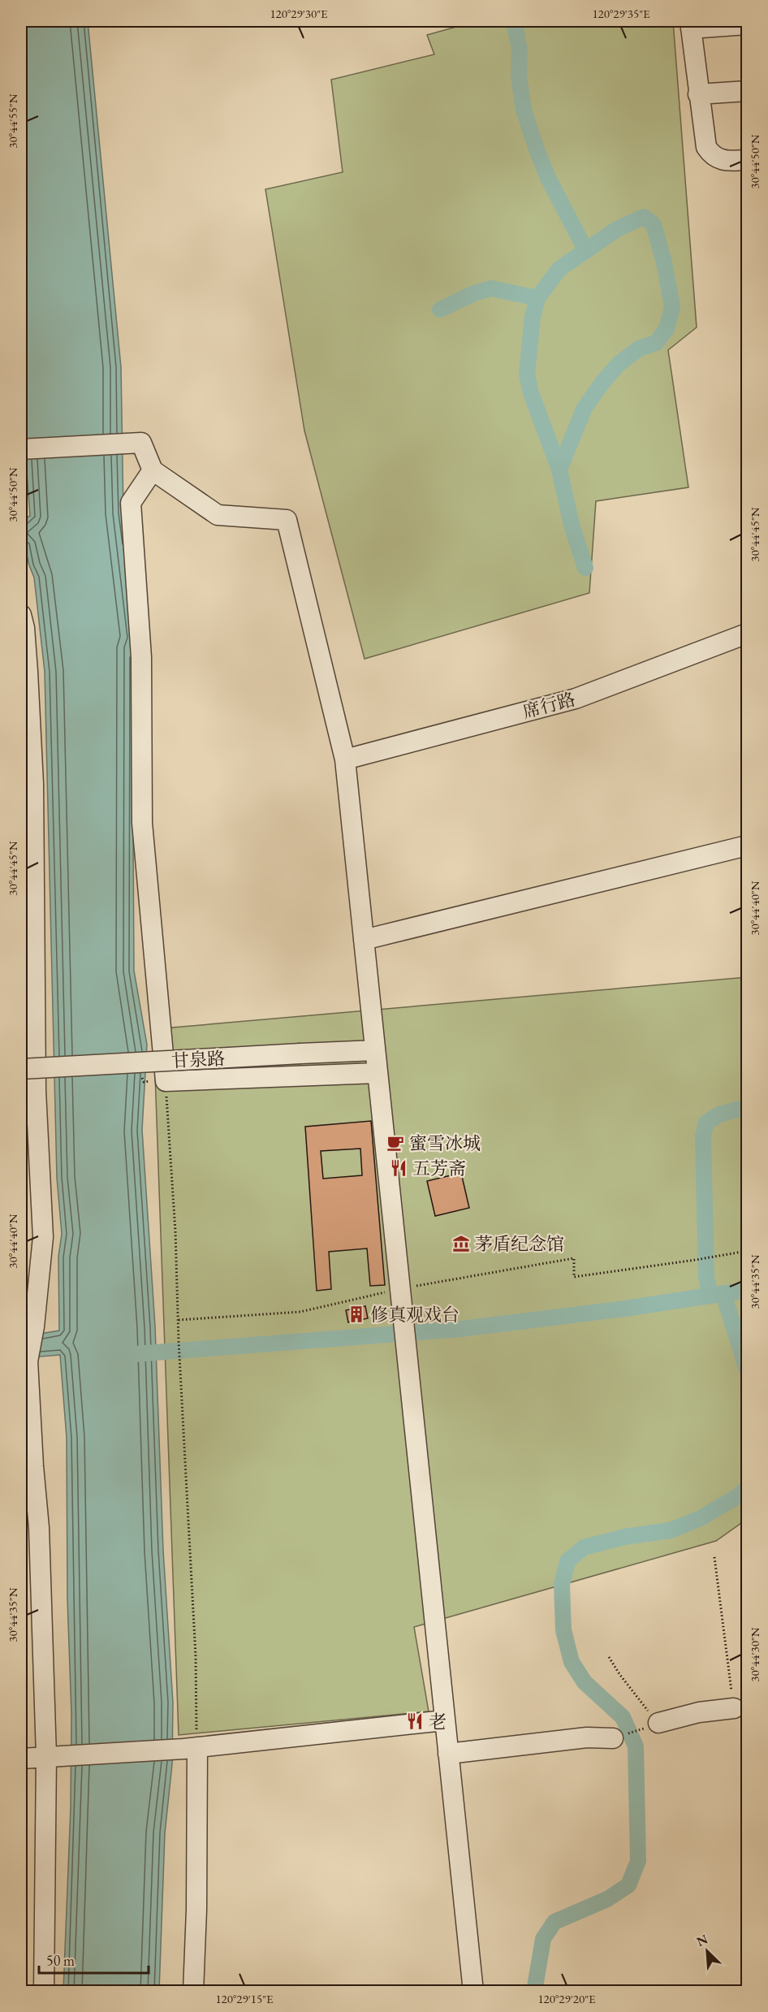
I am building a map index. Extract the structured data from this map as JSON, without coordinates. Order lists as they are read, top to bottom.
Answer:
{
  "streets": {
    "street": ["席行路", "甘泉路"]
  },
  "places": {
    "cafe": ["蜜雪冰城"],
    "restaurant": ["五芳斋", "老"],
    "museum": ["茅盾纪念馆"],
    "building": ["修真观戏台"]
  },
  "scale_bar": "50 m",
  "north": "top left",
  "coordinates": [
    "120°29'30\"E",
    "120°29'35\"E",
    "30°44'55\"N",
    "30°44'50\"N",
    "30°44'45\"N",
    "30°44'40\"N",
    "30°44'35\"N",
    "30°44'30\"N",
    "120°29'15\"E",
    "120°29'20\"E"
  ]
}
